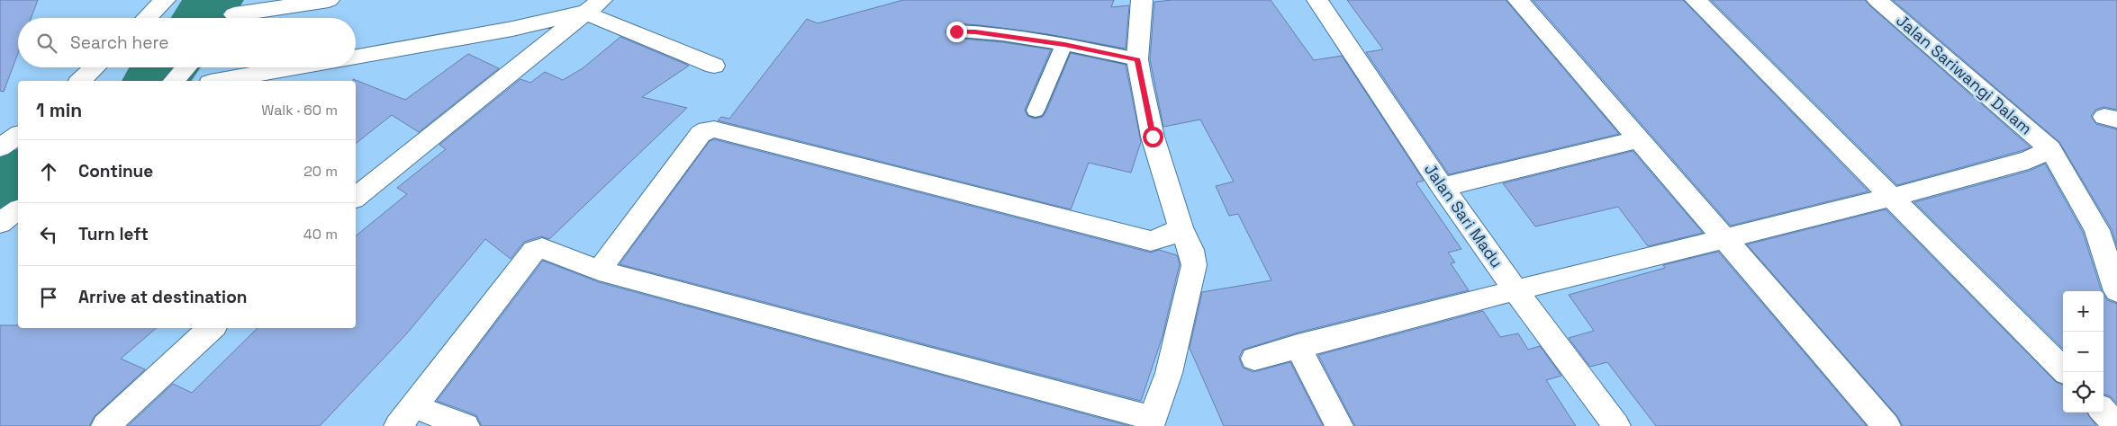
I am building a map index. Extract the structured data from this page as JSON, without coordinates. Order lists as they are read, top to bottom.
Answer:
{
  "streets": {
    "street": ["Jalan Sariwangi Dalam", "Jalan Sari Madu"]
  },
  "page": {
    "search": "Search here",
    "heading": ["1 min", "Walk · 60 m"],
    "list": [
      ["Continue", "20 m"],
      ["Turn left", "40 m"],
      "Arrive at destination"
    ],
    "map_buttons": ["+", "−"]
  }
}
